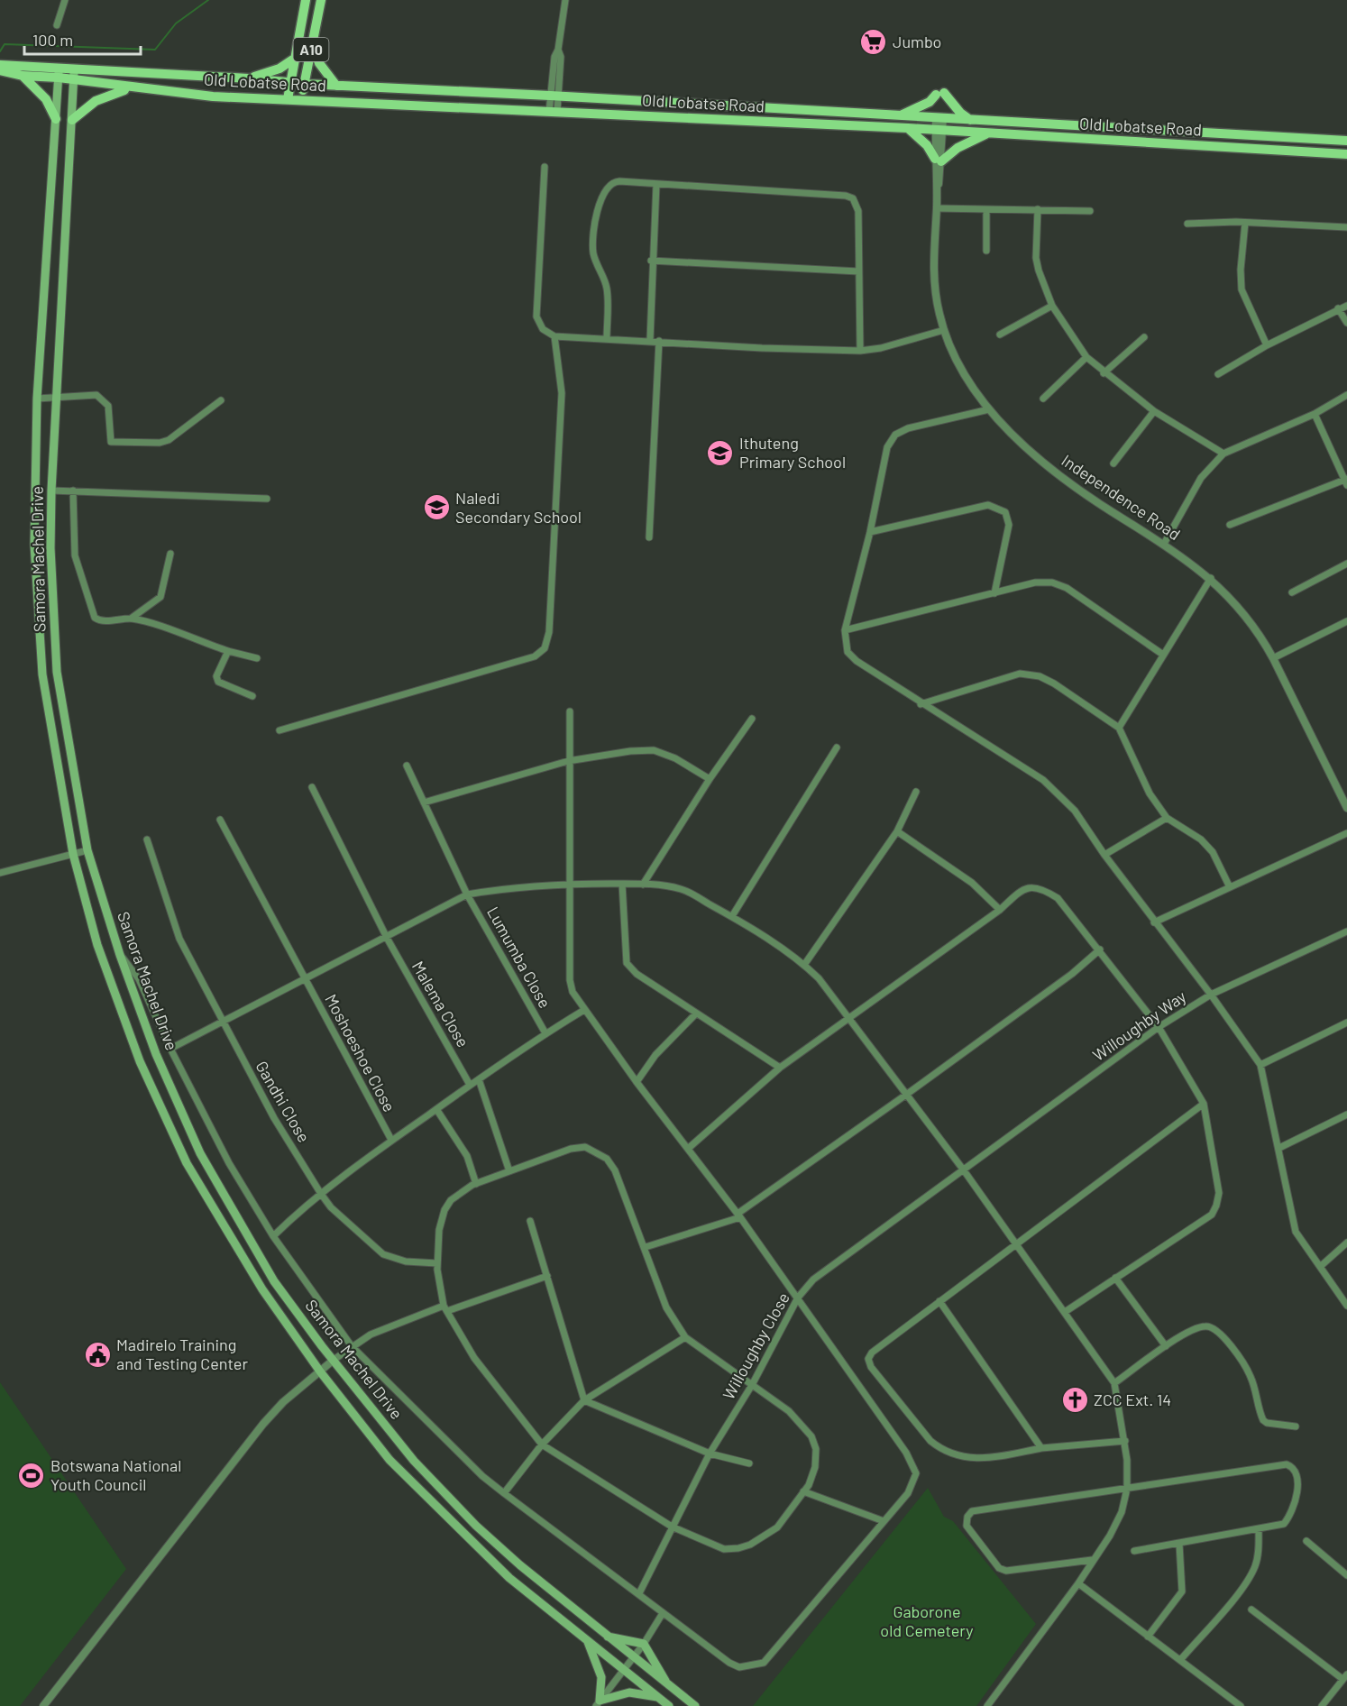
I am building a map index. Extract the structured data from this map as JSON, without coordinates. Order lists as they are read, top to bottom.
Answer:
{
  "streets": {
    "main road": ["A10", "Old Lobatse Road", "Samora Machel Drive"],
    "street": [
      "Independence Road",
      "Lumumba Close",
      "Malema Close",
      "Willoughby Way",
      "Moshoeshoe Close",
      "Gandhi Close",
      "Willoughby Close"
    ]
  },
  "crossings": [
    ["A10", "Old Lobatse Road"],
    ["Old Lobatse Road", "Independence Road"],
    ["Old Lobatse Road", "Samora Machel Drive"],
    ["Willoughby Way", "Willoughby Close"]
  ],
  "parks": ["Gaborone old Cemetery"],
  "places": {
    "supermarket": ["Jumbo"],
    "school or university": ["Ithuteng Primary School", "Naledi Secondary School"],
    "public building": ["Madirelo Training and Testing Center"],
    "church": ["ZCC Ext. 14"],
    "sports": ["Botswana National Youth Council"]
  },
  "scale_bar": "100 m"
}
